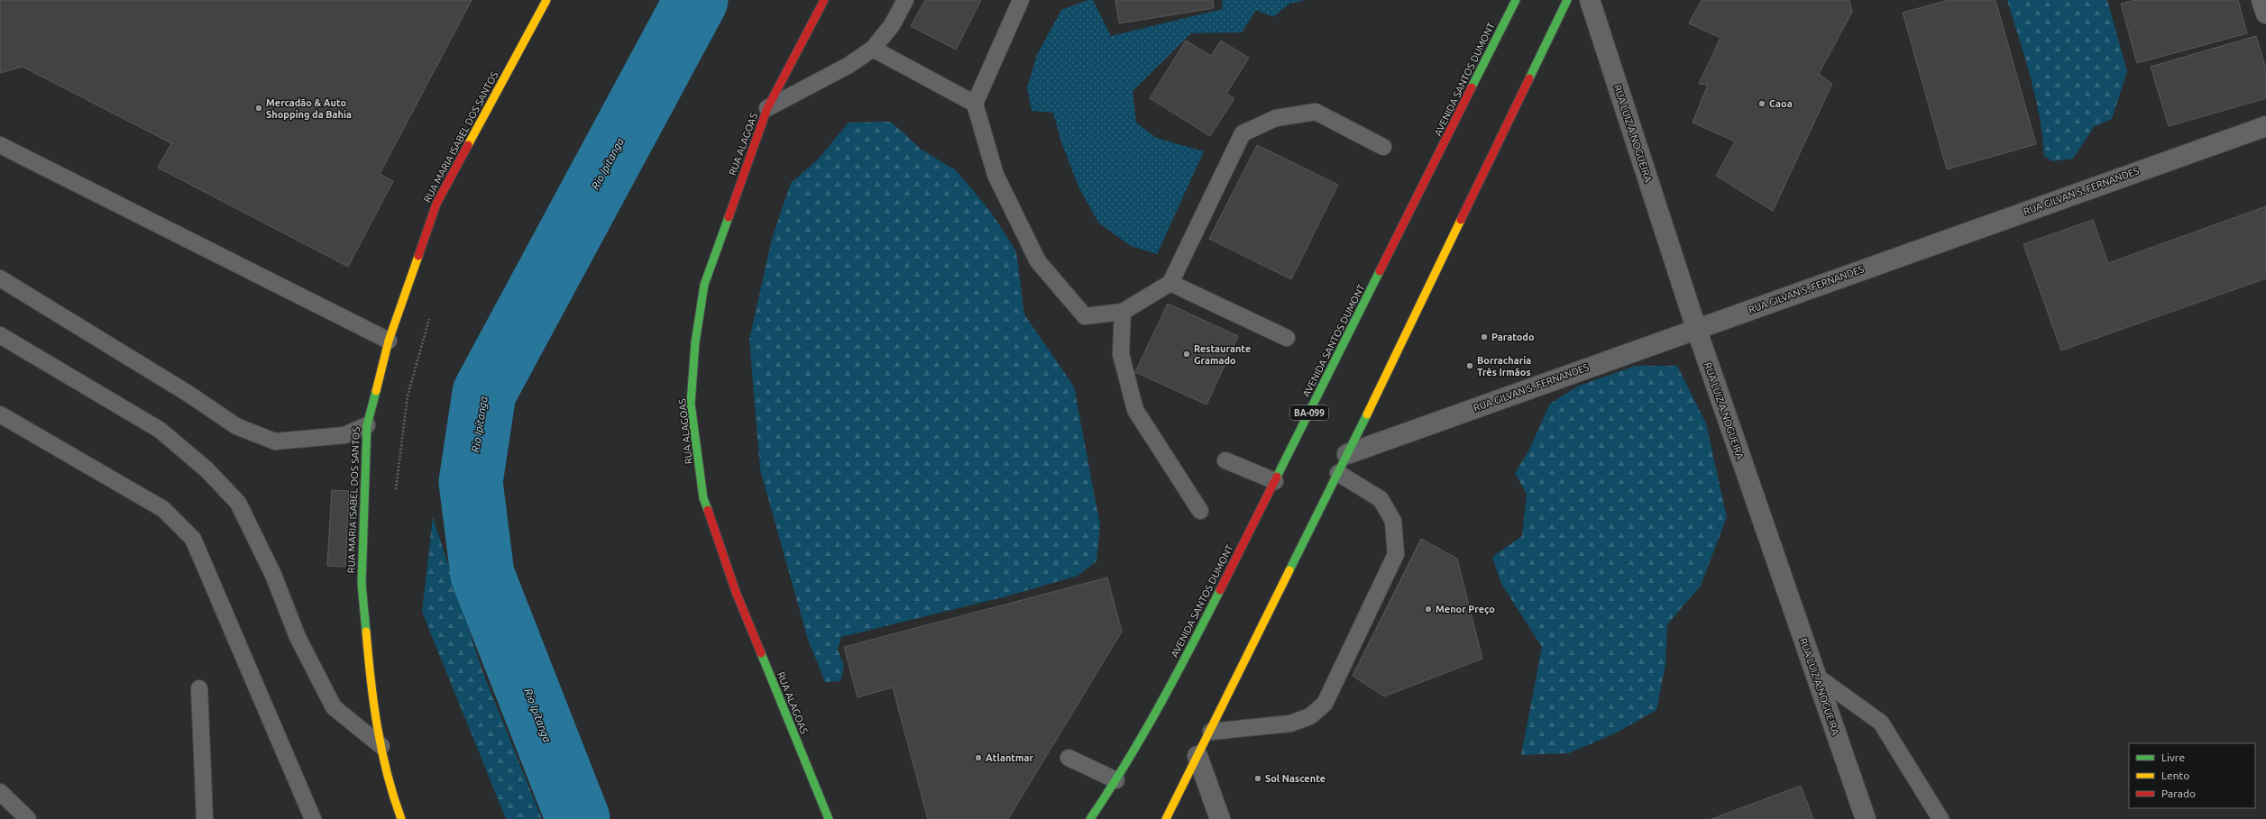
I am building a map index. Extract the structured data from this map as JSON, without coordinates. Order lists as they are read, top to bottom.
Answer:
{
  "streets": {
    "main road": [
      "AVENIDA SANTOS DUMONT",
      "RUA MARIA ISABEL DOS SANTOS",
      "RUA ALAGOAS",
      "BA-099"
    ],
    "street": ["RUA LUIZ A.NOGUEIRA", "RUA GILVAN S. FERNANDES"]
  },
  "crossings": [
    ["RUA LUIZ A.NOGUEIRA", "RUA GILVAN S. FERNANDES"]
  ],
  "water": ["Rio Ipitanga"],
  "places": [
    "Caoa",
    "Mercadão & Auto Shopping da Bahia",
    "Paratodo",
    "Restaurante Gramado",
    "Borracharia Três Irmãos",
    "Menor Preço",
    "Atlantmar",
    "Sol Nascente"
  ],
  "legend": ["Livre", "Lento", "Parado"]
}
